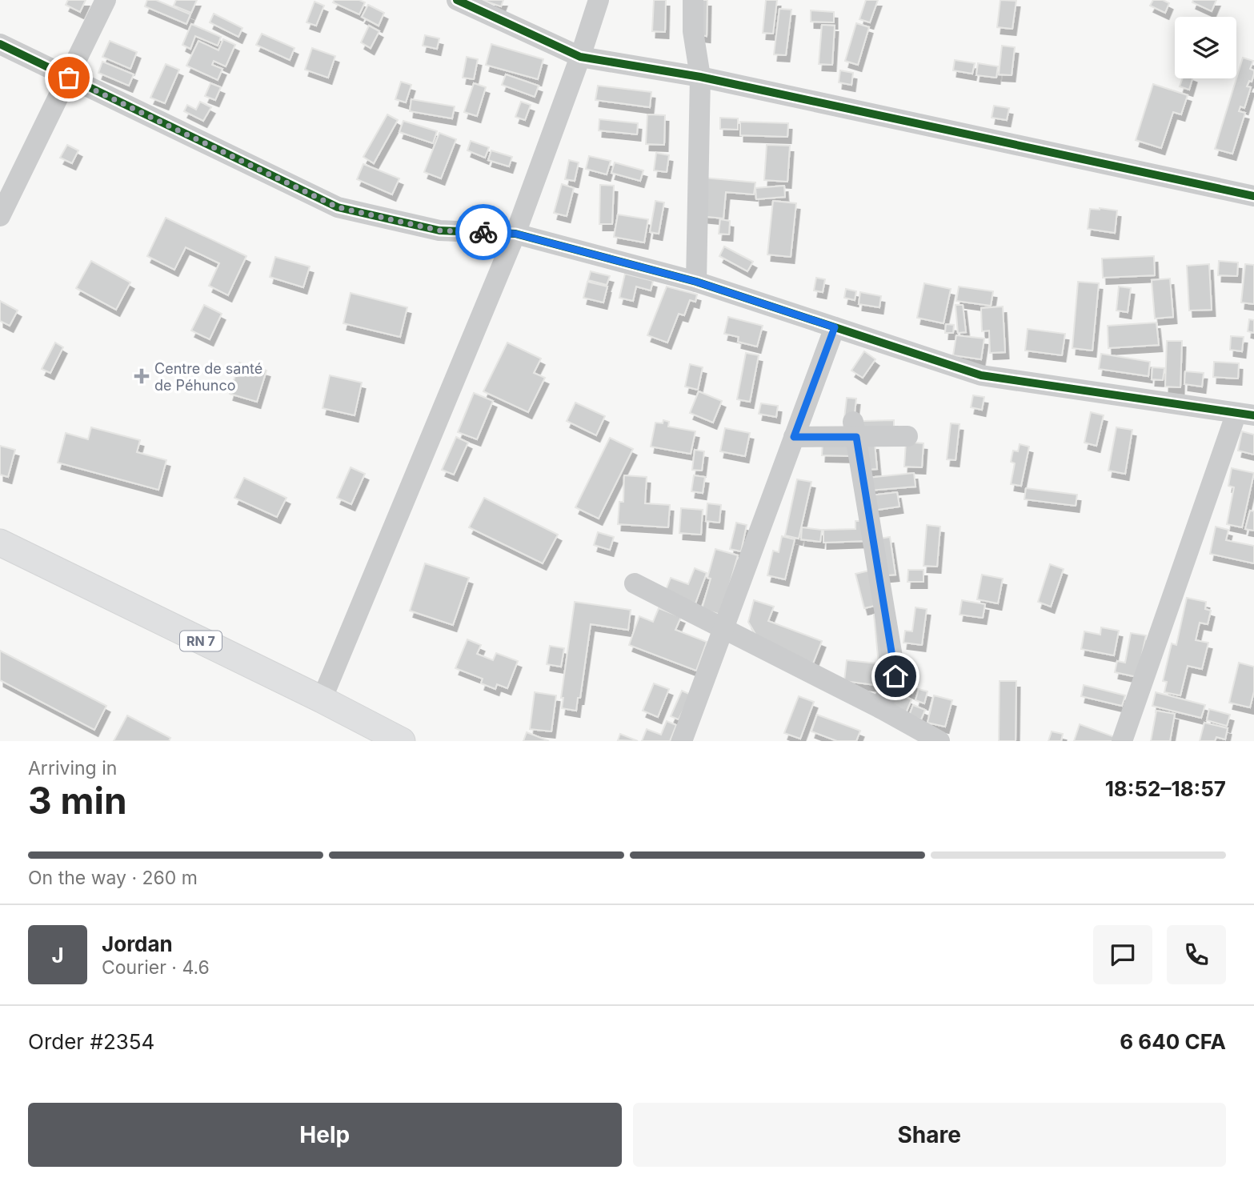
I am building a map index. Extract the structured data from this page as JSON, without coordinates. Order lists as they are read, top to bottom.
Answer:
{
  "streets": {
    "main road": ["RN 7"]
  },
  "places": {
    "health": ["Centre de santé de Péhunco"]
  },
  "page": {
    "heading": ["3 min", "Arriving in", "18:52–18:57"],
    "panel": [
      "Jordan",
      "Courier · 4.6",
      "Order #2354",
      "6 640 CFA"
    ],
    "bar": "On the way · 260 m",
    "round": "J",
    "buttons": ["Help", "Share"]
  }
}
